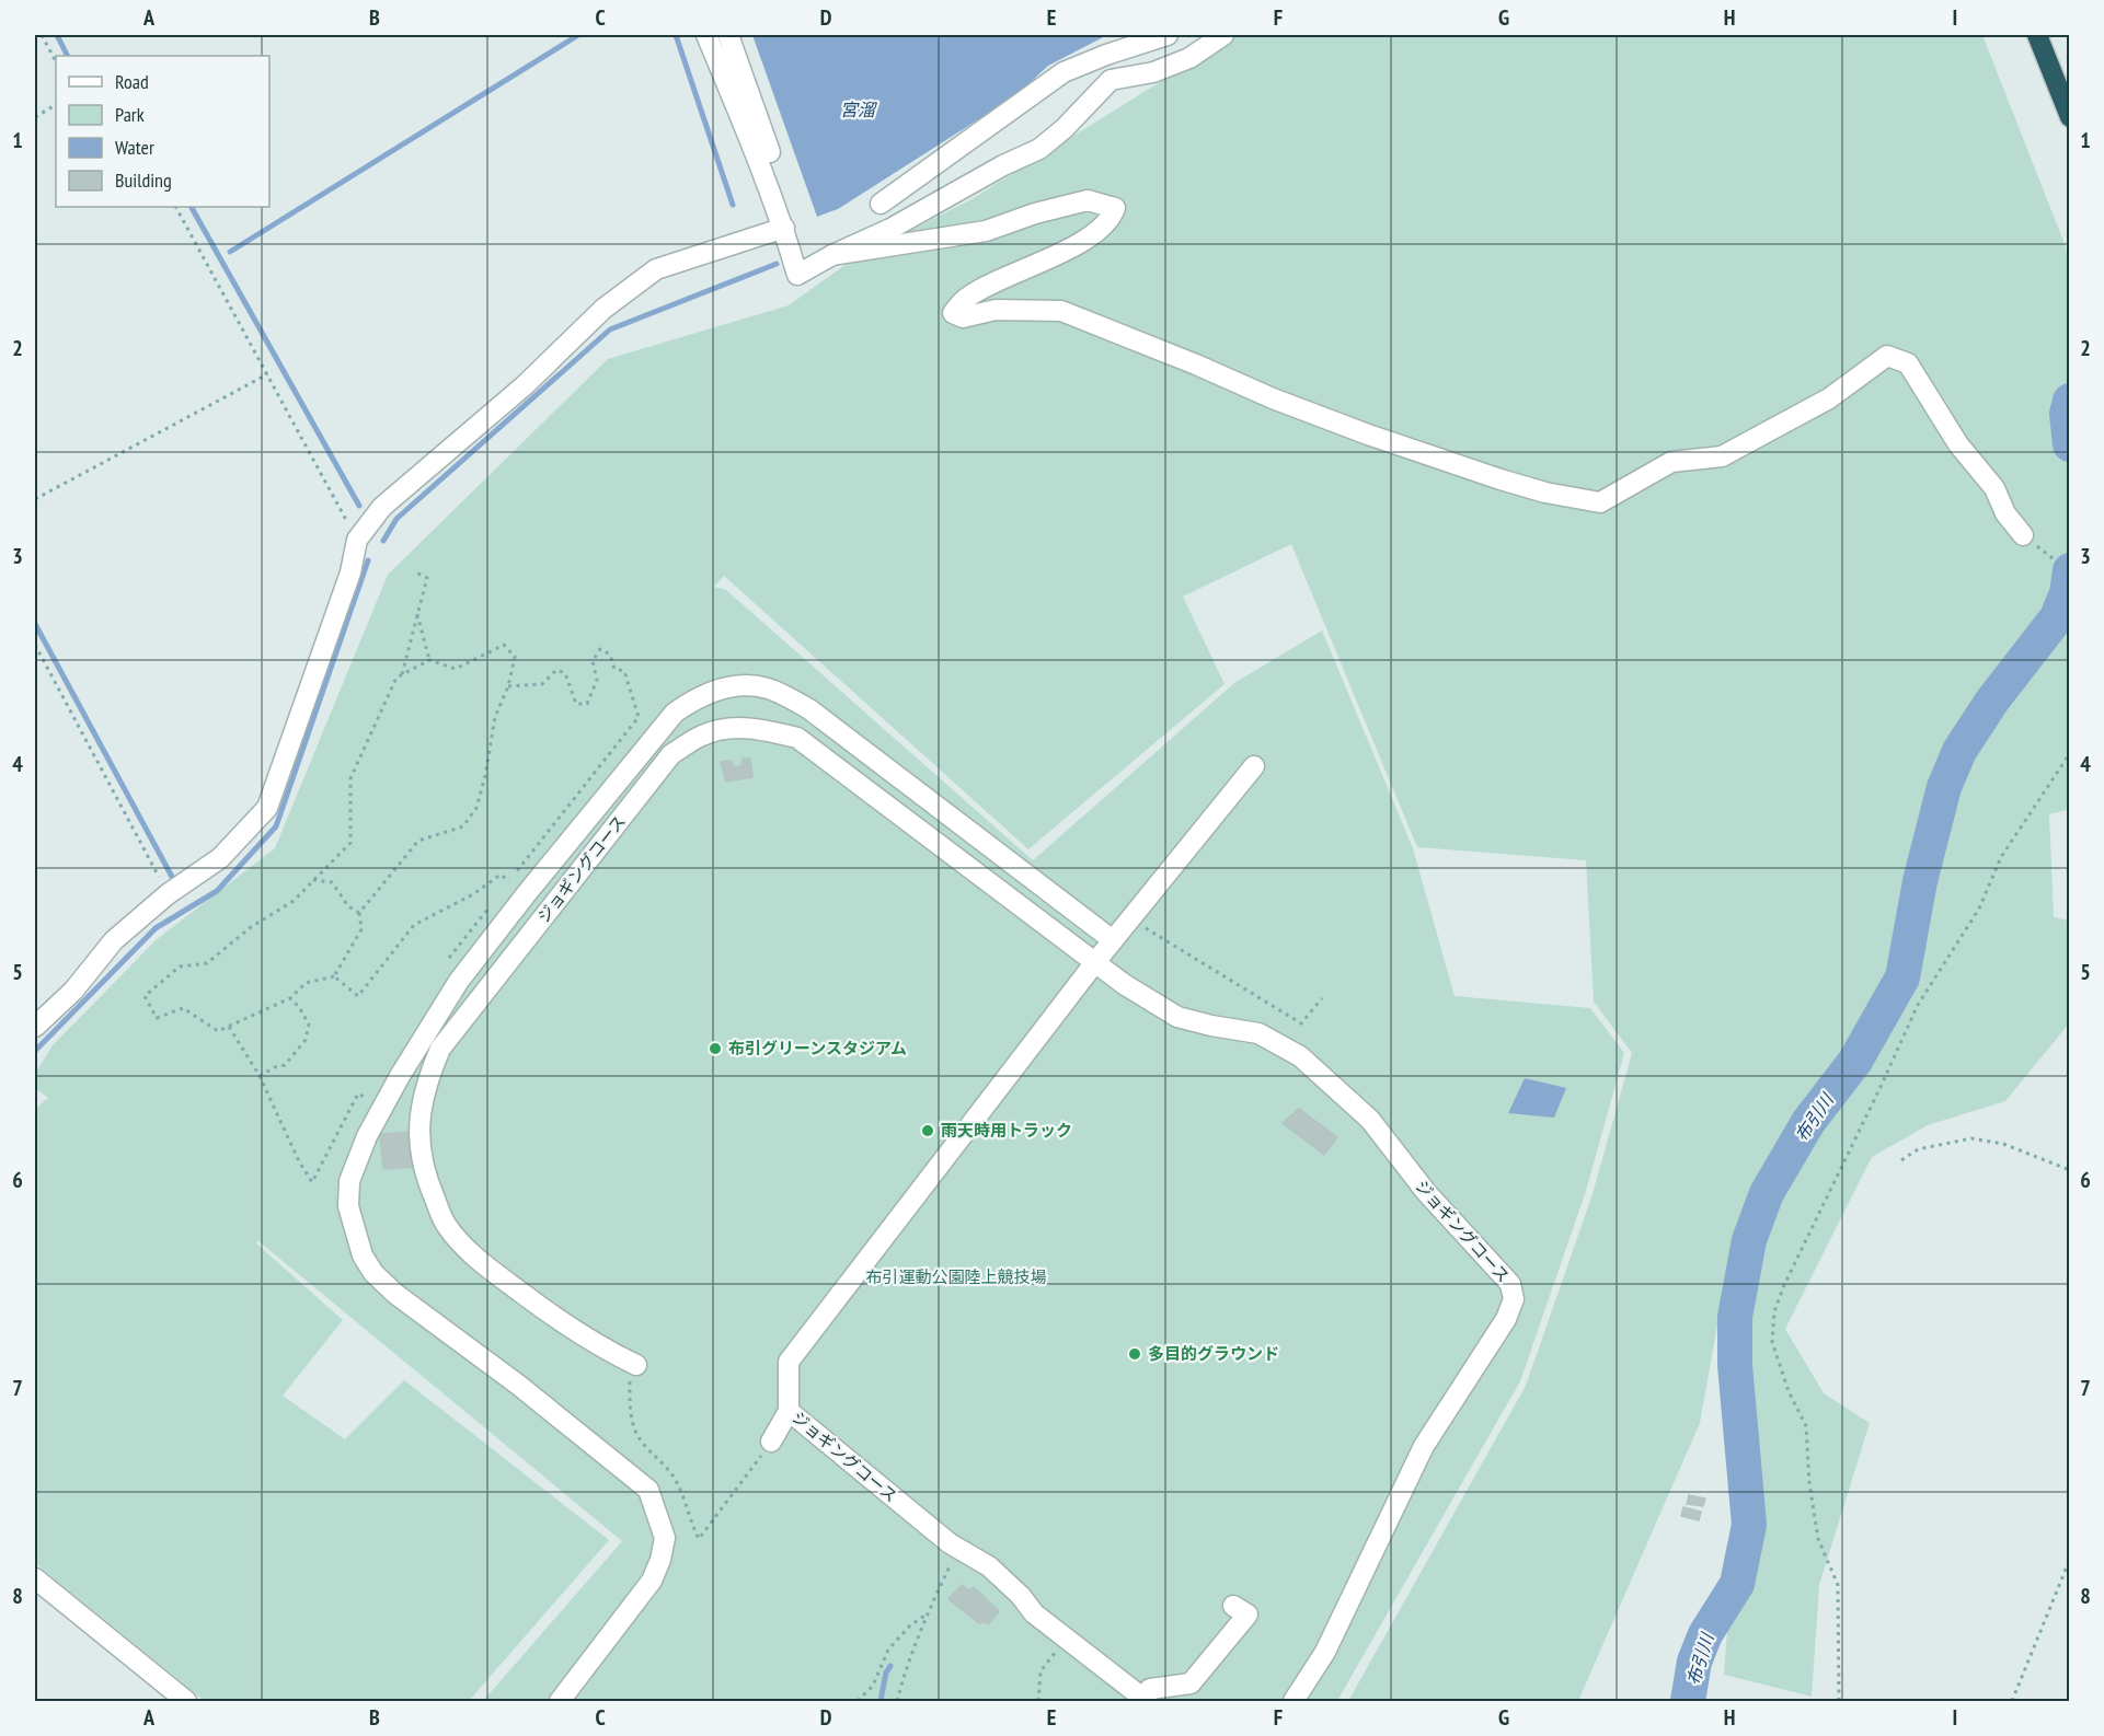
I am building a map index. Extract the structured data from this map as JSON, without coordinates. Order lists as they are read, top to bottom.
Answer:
{
  "streets": {
    "street": ["ジョギングコース"]
  },
  "water": ["宮溜", "布引川"],
  "parks": ["布引運動公園陸上競技場"],
  "places": ["布引グリーンスタジアム", "雨天時用トラック", "多目的グラウンド"],
  "legend": [
    "Road",
    "Park",
    "Water",
    "Building"
  ],
  "grid": {
    "columns": [
      "A",
      "B",
      "C",
      "D",
      "E",
      "F",
      "G",
      "H",
      "I"
    ],
    "rows": [
      "1",
      "2",
      "3",
      "4",
      "5",
      "6",
      "7",
      "8"
    ]
  }
}
